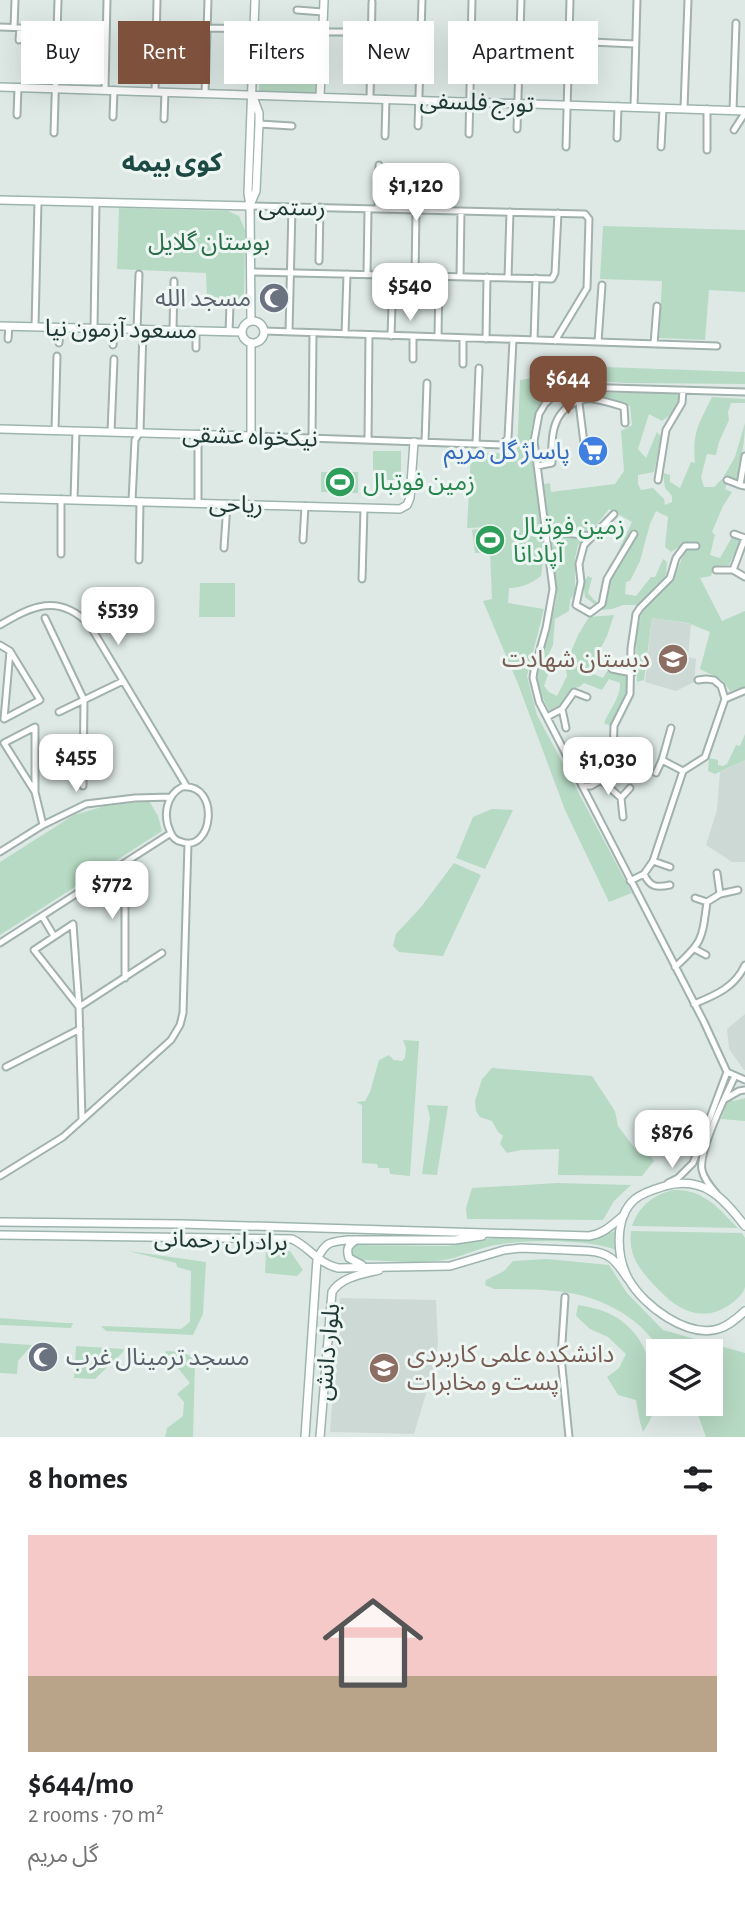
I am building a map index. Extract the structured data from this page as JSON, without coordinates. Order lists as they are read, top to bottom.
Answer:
{
  "streets": {
    "street": [
      "تورج فلسفی",
      "رستمی",
      "مسعود آزمون نیا",
      "نیکخواه عشقی",
      "ریاحی",
      "برادران رحمانی",
      "بلوار دانش"
    ]
  },
  "crossings": [
    ["نیکخواه عشقی", "ریاحی"],
    ["برادران رحمانی", "بلوار دانش"]
  ],
  "districts": ["کوی بیمه"],
  "parks": ["بوستان گلایل"],
  "places": {
    "mosque": ["مسجد الله", "مسجد ترمینال غرب"],
    "supermarket": ["پاساژ گل مریم"],
    "sports": ["زمین فوتبال", "زمین فوتبال آپادانا"],
    "school or university": ["دبستان شهادت", "دانشکده علمی کاربردی پست و مخابرات"]
  },
  "page": {
    "chip": [
      "Buy",
      "Rent",
      "Filters",
      "New",
      "Apartment"
    ],
    "price": [
      "$1,120",
      "$540",
      "$644",
      "$539",
      "$455",
      "$1,030",
      "$772",
      "$876"
    ],
    "heading": "8 homes",
    "list": [
      {
        "name": "$644/mo",
        "note": "2 rooms · 70 m² · گل مریم"
      }
    ]
  }
}
